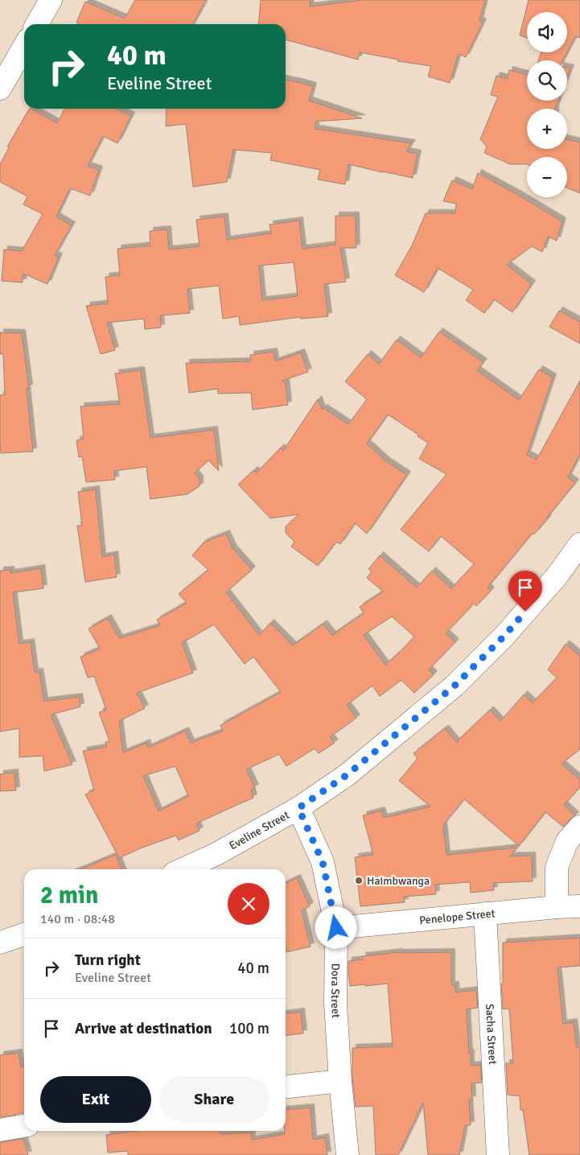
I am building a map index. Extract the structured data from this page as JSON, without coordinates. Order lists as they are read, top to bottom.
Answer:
{
  "streets": {
    "street": [
      "Eveline Street",
      "Penelope Street",
      "Dora Street",
      "Sacha Street"
    ]
  },
  "crossings": [
    ["Eveline Street", "Dora Street"],
    ["Penelope Street", "Dora Street"],
    ["Penelope Street", "Sacha Street"]
  ],
  "places": ["Haimbwanga"],
  "page": {
    "map_buttons": ["+", "−"],
    "turn": ["40 m", "Eveline Street"],
    "heading": ["2 min", "140 m · 08:48"],
    "list": [
      {
        "name": "Turn right",
        "note": "Eveline Street",
        "value": "40 m"
      },
      {
        "name": "Arrive at destination",
        "value": "100 m"
      }
    ],
    "buttons": ["Exit", "Share"]
  }
}
